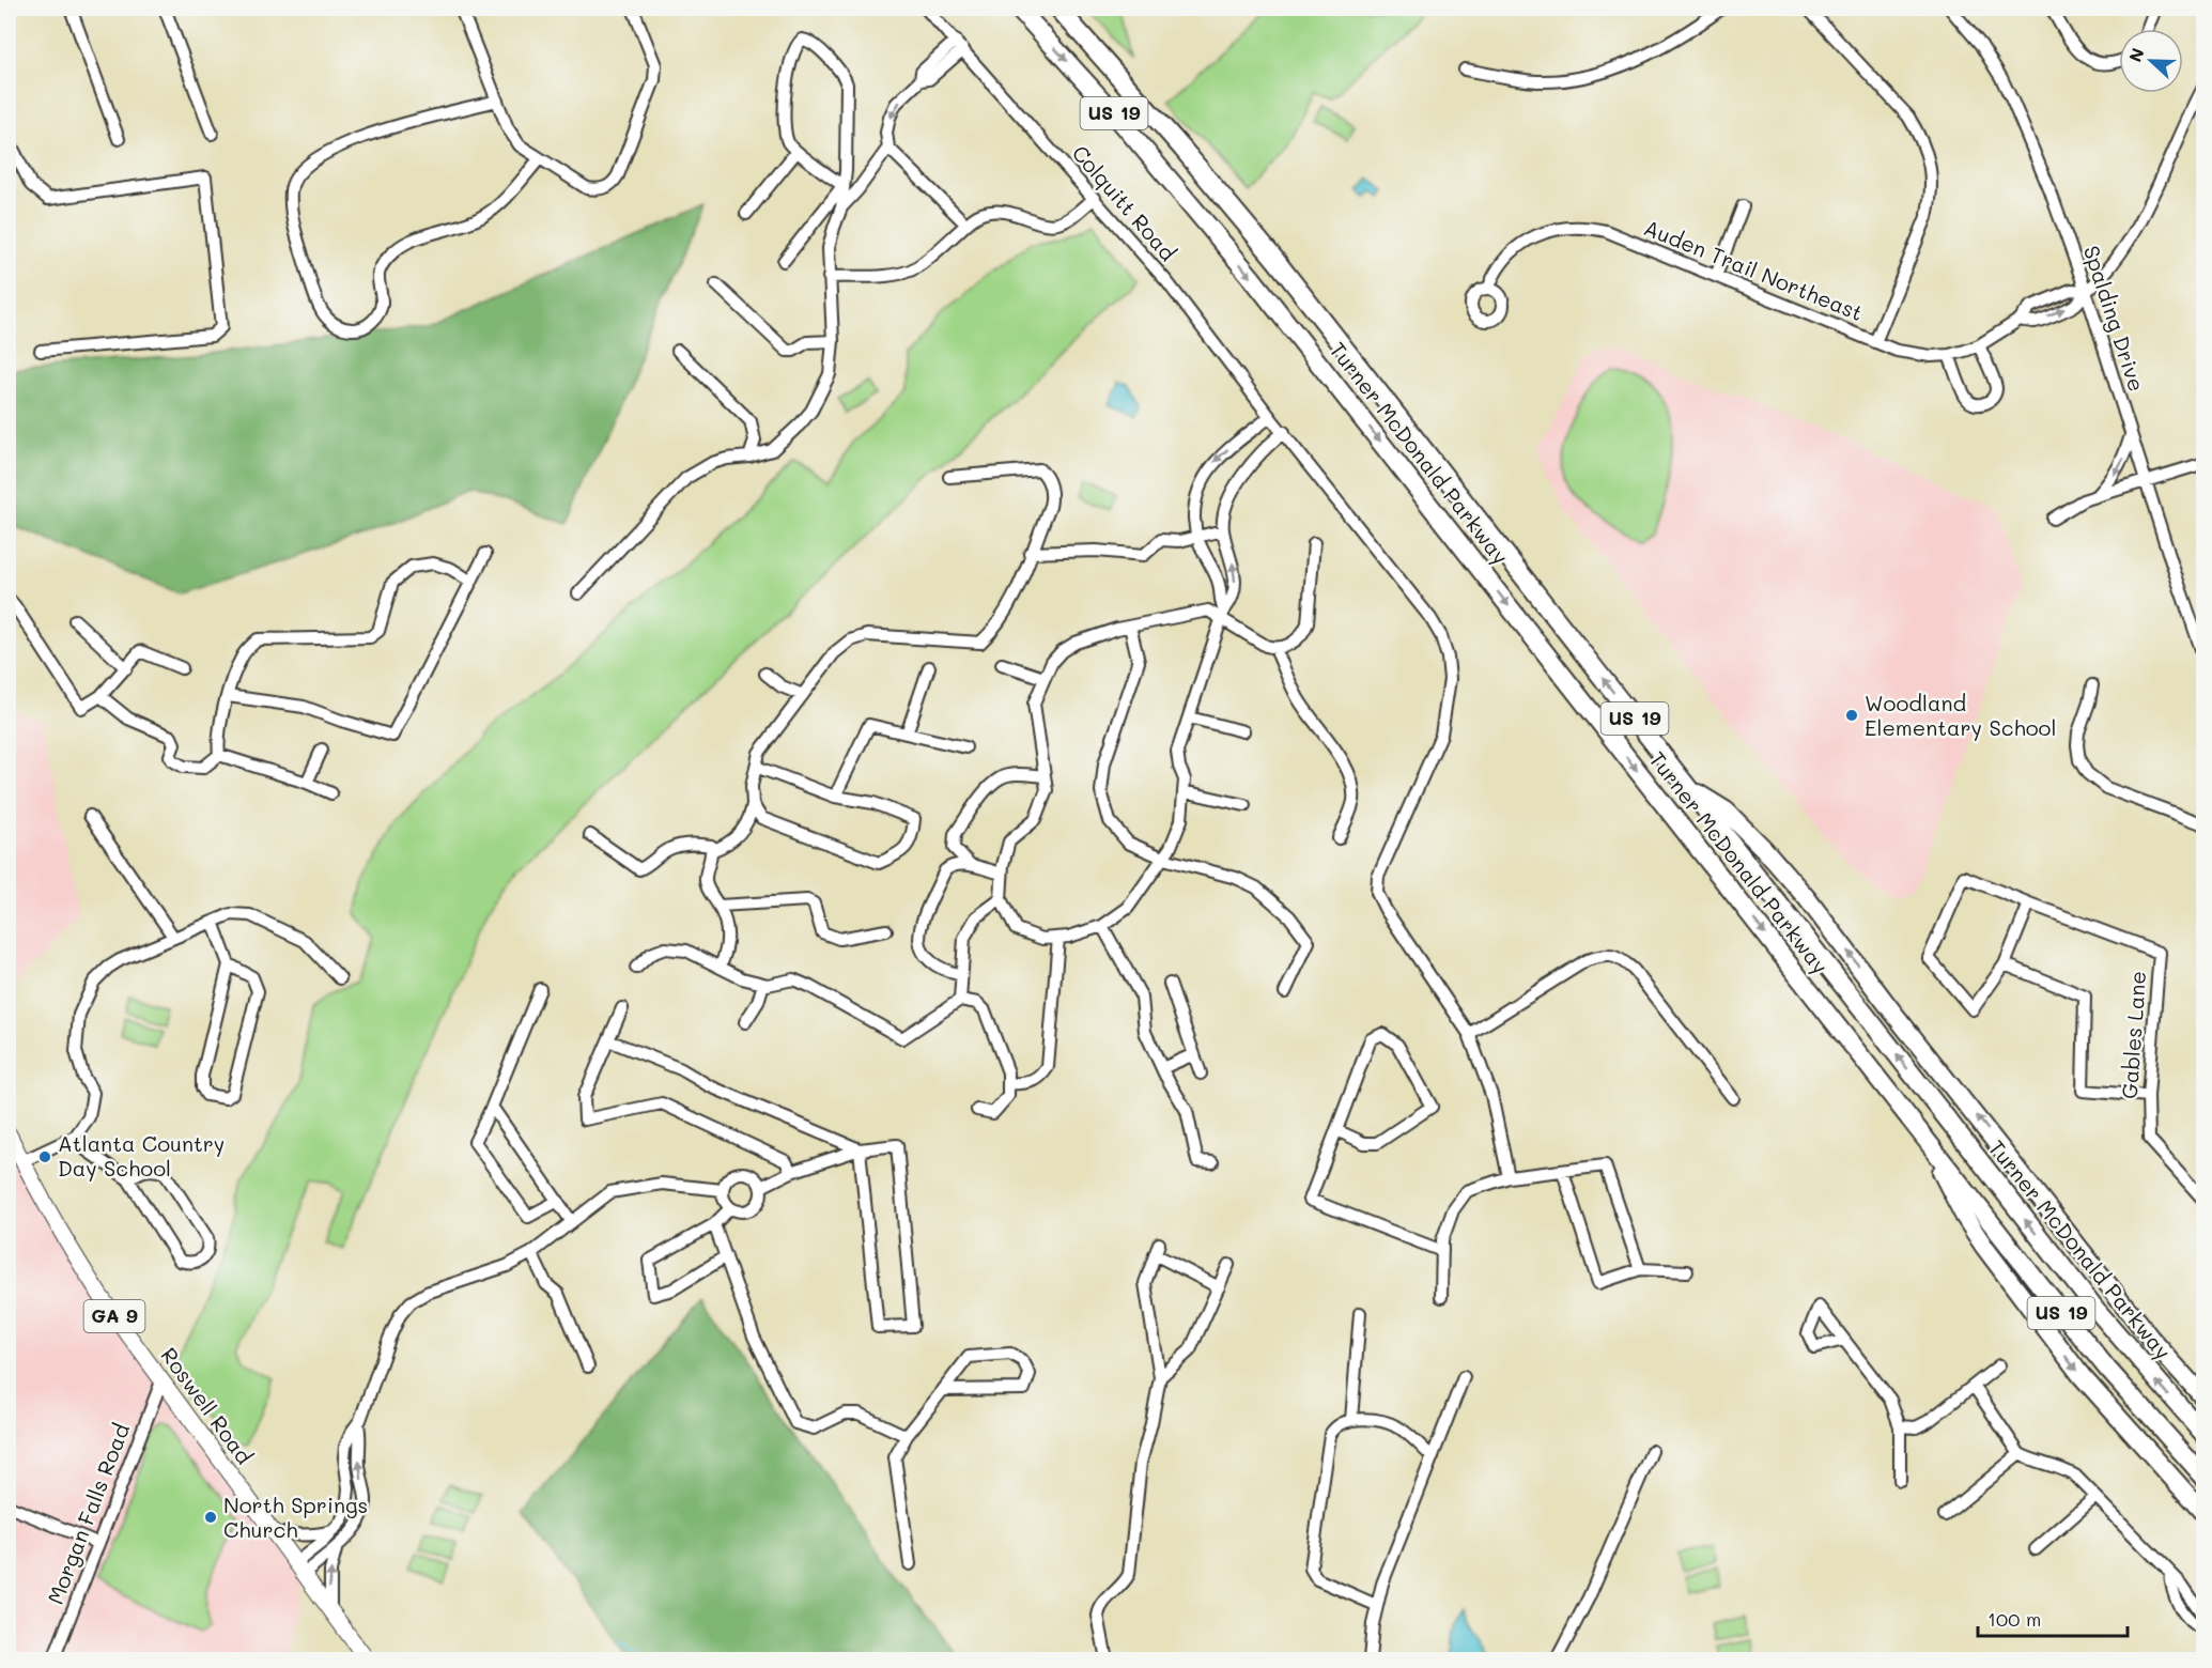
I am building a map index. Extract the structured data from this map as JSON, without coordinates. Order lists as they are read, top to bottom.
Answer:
{
  "streets": {
    "highway": ["US 19", "Turner McDonald Parkway"],
    "main road": ["GA 9", "Roswell Road"],
    "street": [
      "Colquitt Road",
      "Auden Trail Northeast",
      "Spalding Drive",
      "Gables Lane",
      "Morgan Falls Road"
    ]
  },
  "crossings": [
    ["Auden Trail Northeast", "Spalding Drive"],
    ["Roswell Road", "Morgan Falls Road"]
  ],
  "places": ["Woodland Elementary School", "Atlanta Country Day School", "North Springs Church"],
  "scale_bar": "100 m",
  "north": "left"
}
